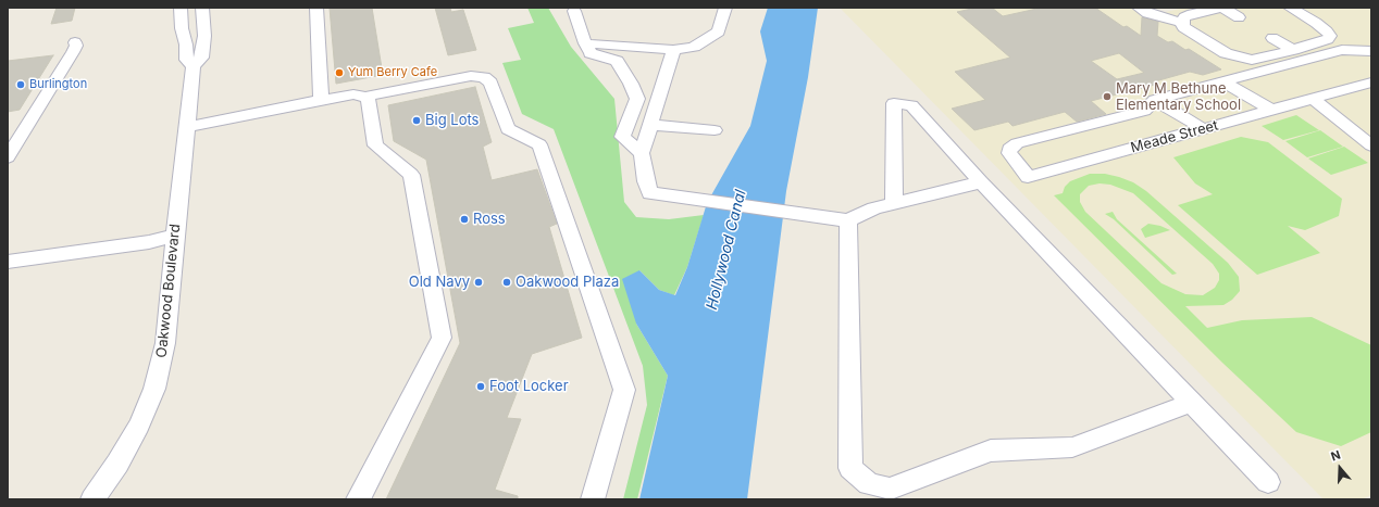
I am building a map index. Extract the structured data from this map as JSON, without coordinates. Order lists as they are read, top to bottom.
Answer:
{
  "streets": {
    "street": ["Meade Street", "Oakwood Boulevard"]
  },
  "water": ["Hollywood Canal"],
  "places": [
    "Yum Berry Cafe",
    "Burlington",
    "Mary M Bethune Elementary School",
    "Big Lots",
    "Ross",
    "Old Navy",
    "Oakwood Plaza",
    "Foot Locker"
  ],
  "north": "top"
}
